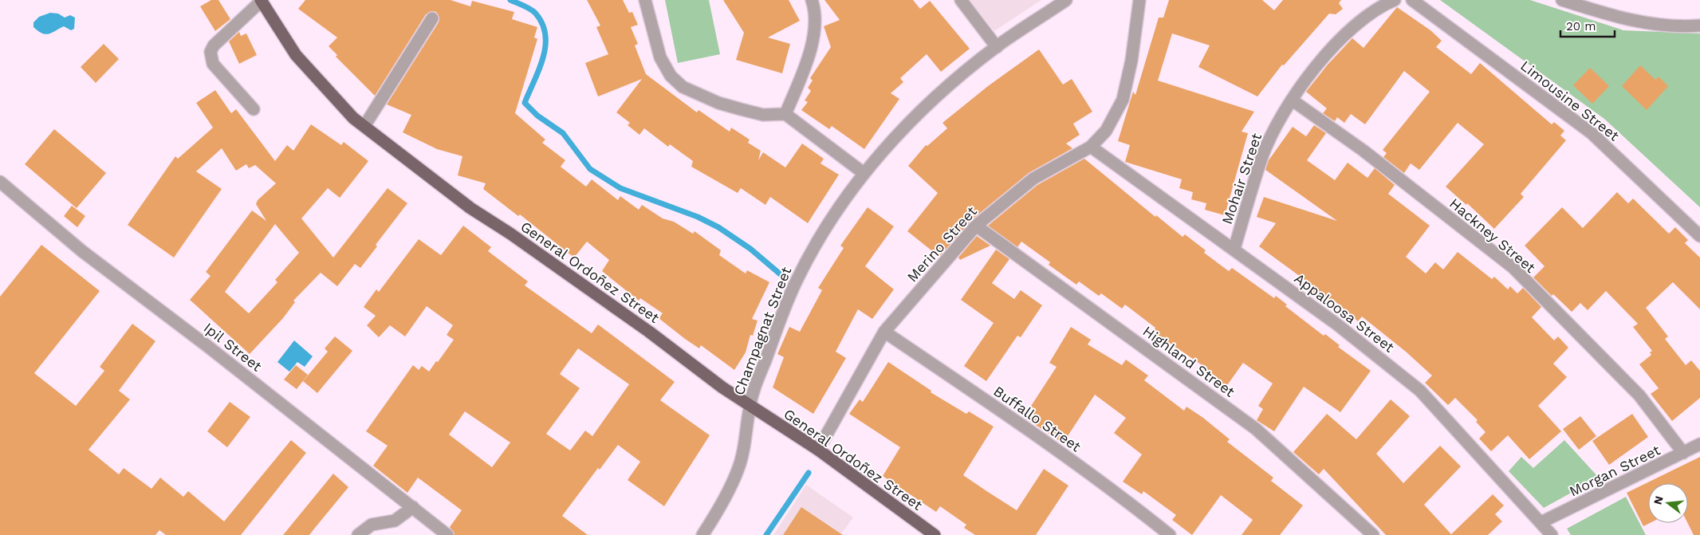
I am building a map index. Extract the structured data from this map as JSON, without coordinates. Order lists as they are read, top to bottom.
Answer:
{
  "streets": {
    "main road": ["General Ordoñez Street"],
    "street": [
      "Limousine Street",
      "Mohair Street",
      "Hackney Street",
      "Merino Street",
      "Appaloosa Street",
      "Champagnat Street",
      "Ipil Street",
      "Highland Street",
      "Buffallo Street",
      "Morgan Street"
    ]
  },
  "crossings": [
    ["Mohair Street", "Hackney Street"],
    ["Mohair Street", "Appaloosa Street"],
    ["Hackney Street", "Morgan Street"],
    ["Merino Street", "General Ordoñez Street"],
    ["Merino Street", "Appaloosa Street"],
    ["Merino Street", "Highland Street"],
    ["Merino Street", "Buffallo Street"],
    ["General Ordoñez Street", "Champagnat Street"],
    ["Appaloosa Street", "Morgan Street"]
  ],
  "scale_bar": "20 m",
  "north": "left"
}
